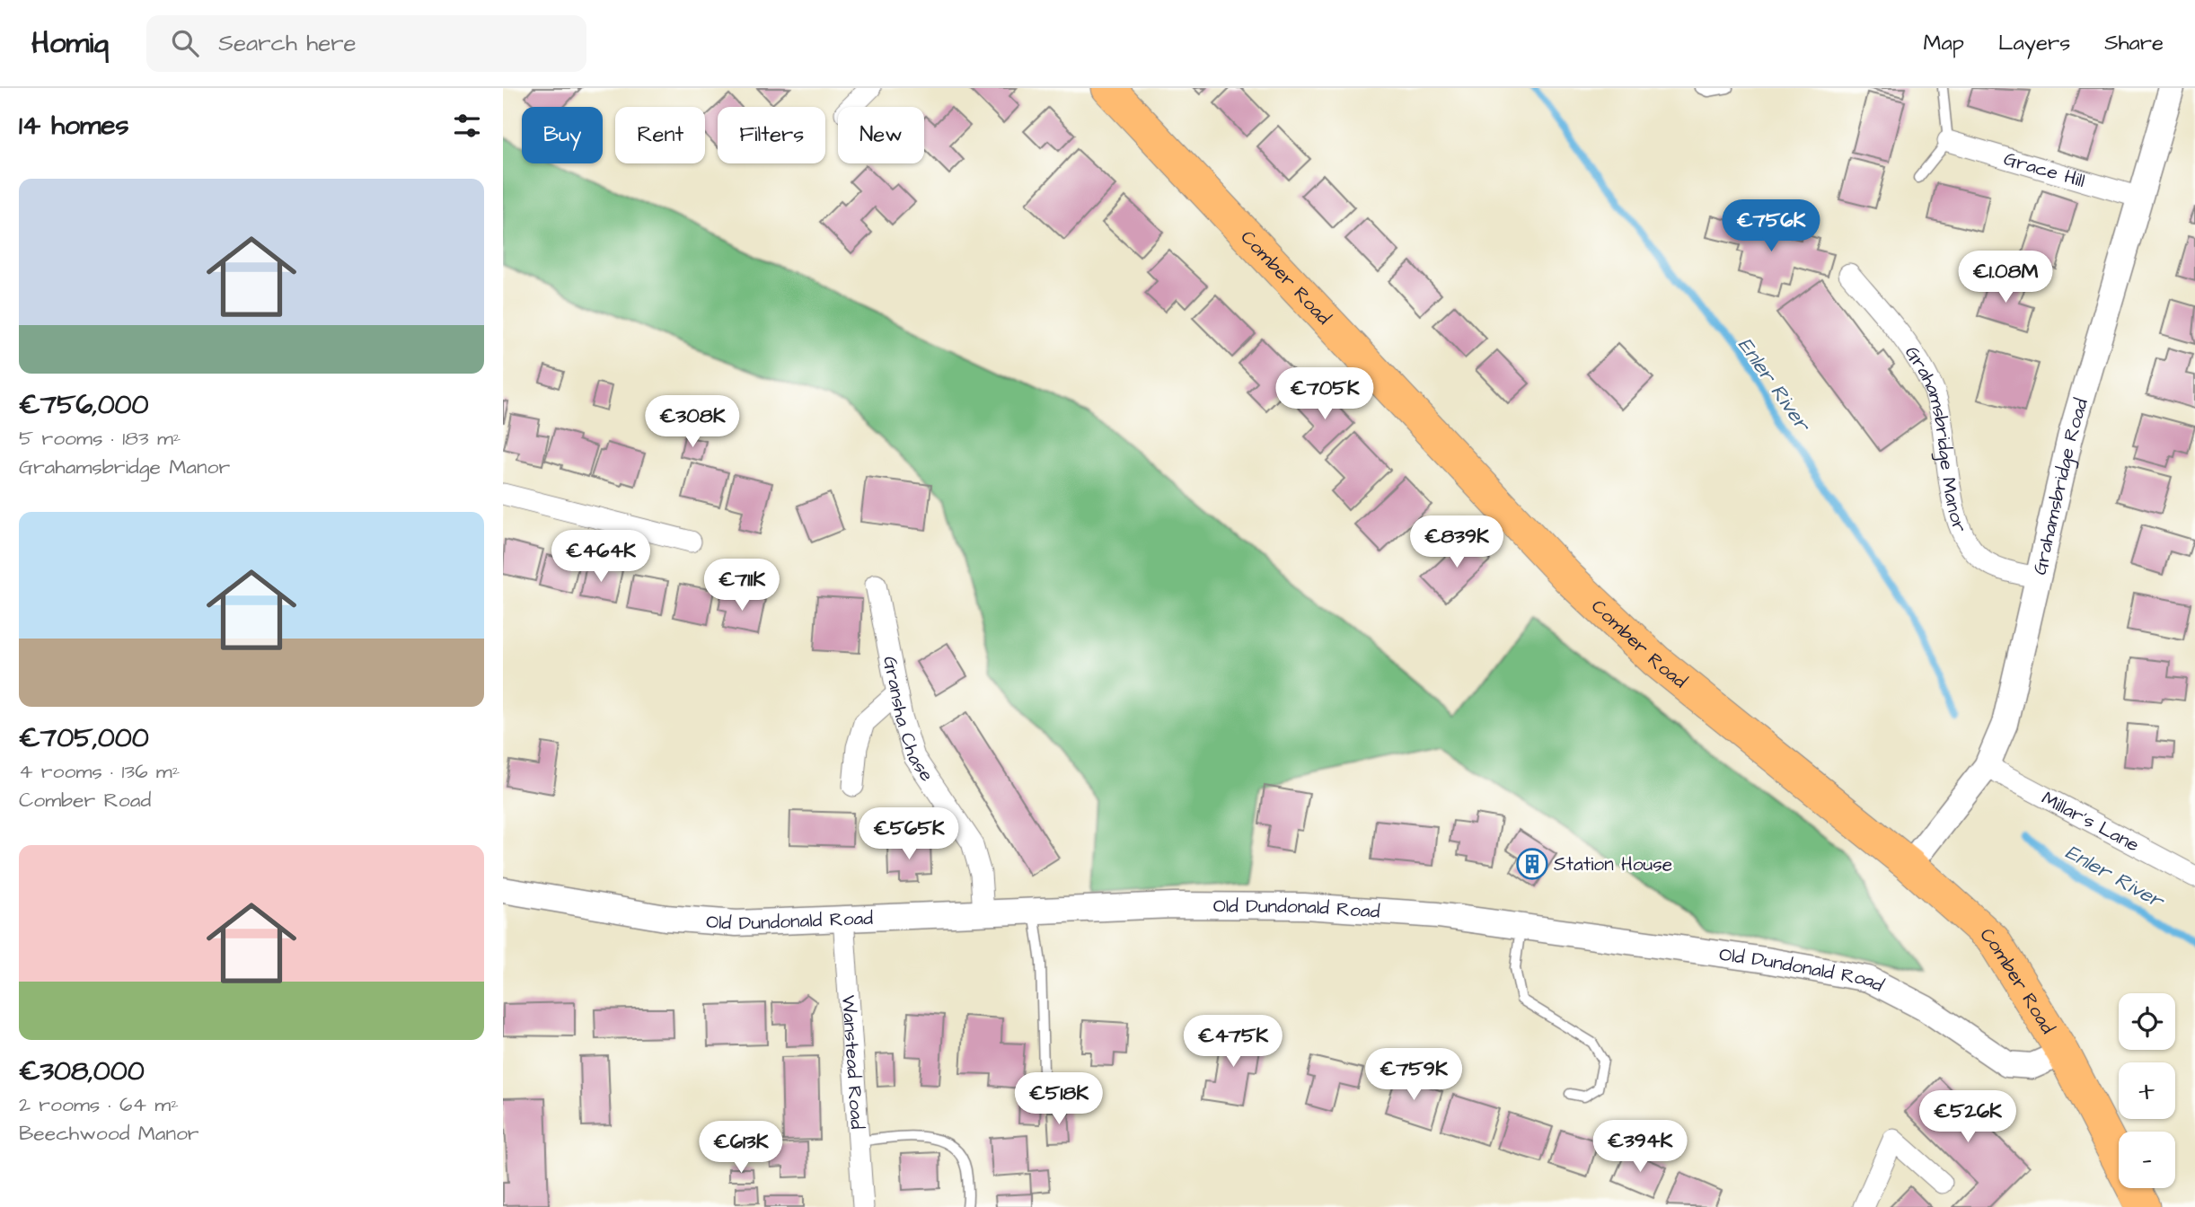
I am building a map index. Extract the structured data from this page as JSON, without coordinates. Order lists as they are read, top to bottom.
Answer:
{
  "streets": {
    "highway": ["Comber Road"],
    "street": [
      "Grace Hill",
      "Grahamsbridge Manor",
      "Grahamsbridge Road",
      "Gransha Chase",
      "Millar's Lane",
      "Old Dundonald Road",
      "Wanstead Road"
    ]
  },
  "crossings": [
    ["Grace Hill", "Grahamsbridge Road"],
    ["Comber Road", "Grahamsbridge Road"],
    ["Comber Road", "Old Dundonald Road"],
    ["Grahamsbridge Manor", "Grahamsbridge Road"],
    ["Grahamsbridge Road", "Millar's Lane"],
    ["Gransha Chase", "Old Dundonald Road"],
    ["Old Dundonald Road", "Wanstead Road"]
  ],
  "water": ["Enler River"],
  "places": {
    "building": ["Station House"]
  },
  "page": {
    "header": "Homiq",
    "search": "Search here",
    "nav": ["Map", "Layers", "Share"],
    "heading": "14 homes",
    "chip": [
      "Buy",
      "Rent",
      "Filters",
      "New"
    ],
    "list": [
      {
        "name": "€756,000",
        "note": "5 rooms · 183 m² · Grahamsbridge Manor"
      },
      {
        "name": "€705,000",
        "note": "4 rooms · 136 m² · Comber Road"
      },
      {
        "name": "€308,000",
        "note": "2 rooms · 64 m² · Beechwood Manor"
      }
    ],
    "price": [
      "€756K",
      "€1.08M",
      "€705K",
      "€308K",
      "€839K",
      "€464K",
      "€711K",
      "€565K",
      "€475K",
      "€759K",
      "€518K",
      "€526K",
      "€394K",
      "€613K"
    ],
    "map_buttons": ["+", "−"]
  }
}
